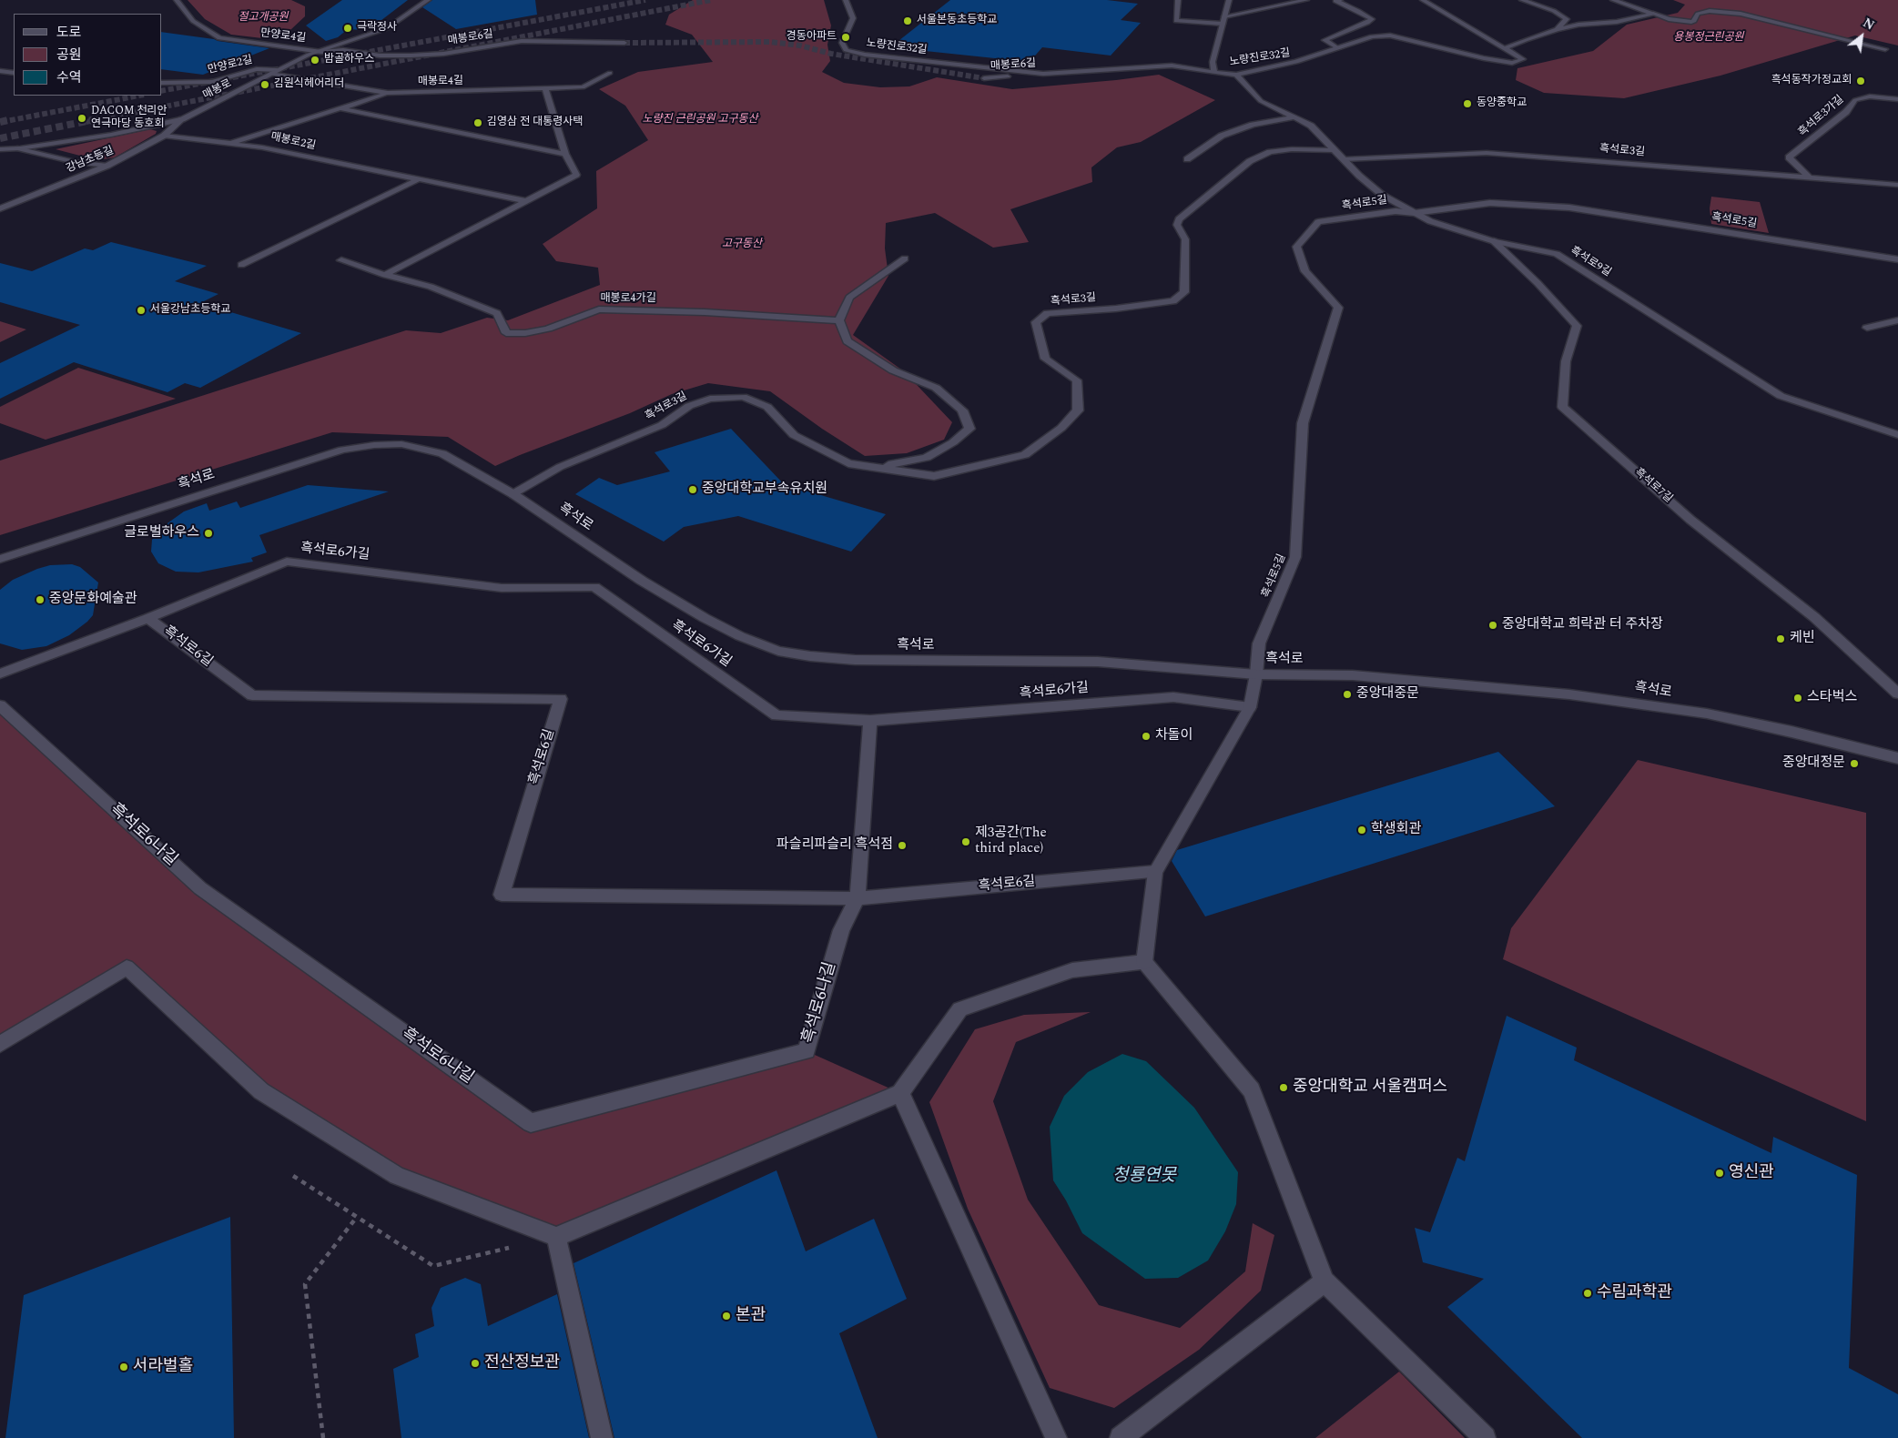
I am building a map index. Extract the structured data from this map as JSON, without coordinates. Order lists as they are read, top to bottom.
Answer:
{
  "streets": {
    "street": [
      "만양로4길",
      "매봉로6길",
      "노량진로32길",
      "만양로2길",
      "매봉로4길",
      "매봉로",
      "흑석로3가길",
      "매봉로2길",
      "흑석로3길",
      "강남초등길",
      "흑석로5길",
      "흑석로9길",
      "매봉로4가길",
      "흑석로",
      "흑석로7길",
      "흑석로6가길",
      "흑석로6길",
      "흑석로6나길"
    ]
  },
  "crossings": [
    ["만양로4길", "매봉로6길"],
    ["만양로4길", "매봉로"],
    ["매봉로6길", "노량진로32길"],
    ["매봉로6길", "매봉로"],
    ["노량진로32길", "흑석로9길"],
    ["만양로2길", "매봉로"],
    ["매봉로4길", "매봉로"],
    ["매봉로", "강남초등길"],
    ["흑석로3가길", "흑석로3길"],
    ["매봉로2길", "강남초등길"],
    ["흑석로3길", "흑석로9길"],
    ["흑석로3길", "매봉로4가길"],
    ["흑석로3길", "흑석로"],
    ["흑석로5길", "흑석로9길"],
    ["흑석로5길", "흑석로"],
    ["흑석로9길", "흑석로7길"],
    ["흑석로6가길", "흑석로6길"],
    ["흑석로6길", "흑석로6나길"]
  ],
  "water": ["청룡연못"],
  "parks": [
    "절고개공원",
    "용봉정근린공원",
    "노량진 근린공원 고구동산",
    "고구동산"
  ],
  "places": [
    "서울본동초등학교",
    "극락정사",
    "경동아파트",
    "밤골하우스",
    "흑석동작가정교회",
    "김원식헤어리더",
    "동양중학교",
    "DACOM 천리안 연극마당 동호회",
    "김영삼 전 대통령사택",
    "서울강남초등학교",
    "중앙대학교부속유치원",
    "글로벌하우스",
    "중앙문화예술관",
    "중앙대학교 희락관 터 주차장",
    "케빈",
    "중앙대중문",
    "스타벅스",
    "차돌이",
    "중앙대정문",
    "학생회관",
    "제3공간(The third place)",
    "파슬리파슬리 흑석점",
    "중앙대학교 서울캠퍼스",
    "영신관",
    "수림과학관",
    "본관",
    "전산정보관",
    "서라벌홀"
  ],
  "legend": ["도로", "공원", "수역"],
  "north": "top right"
}
